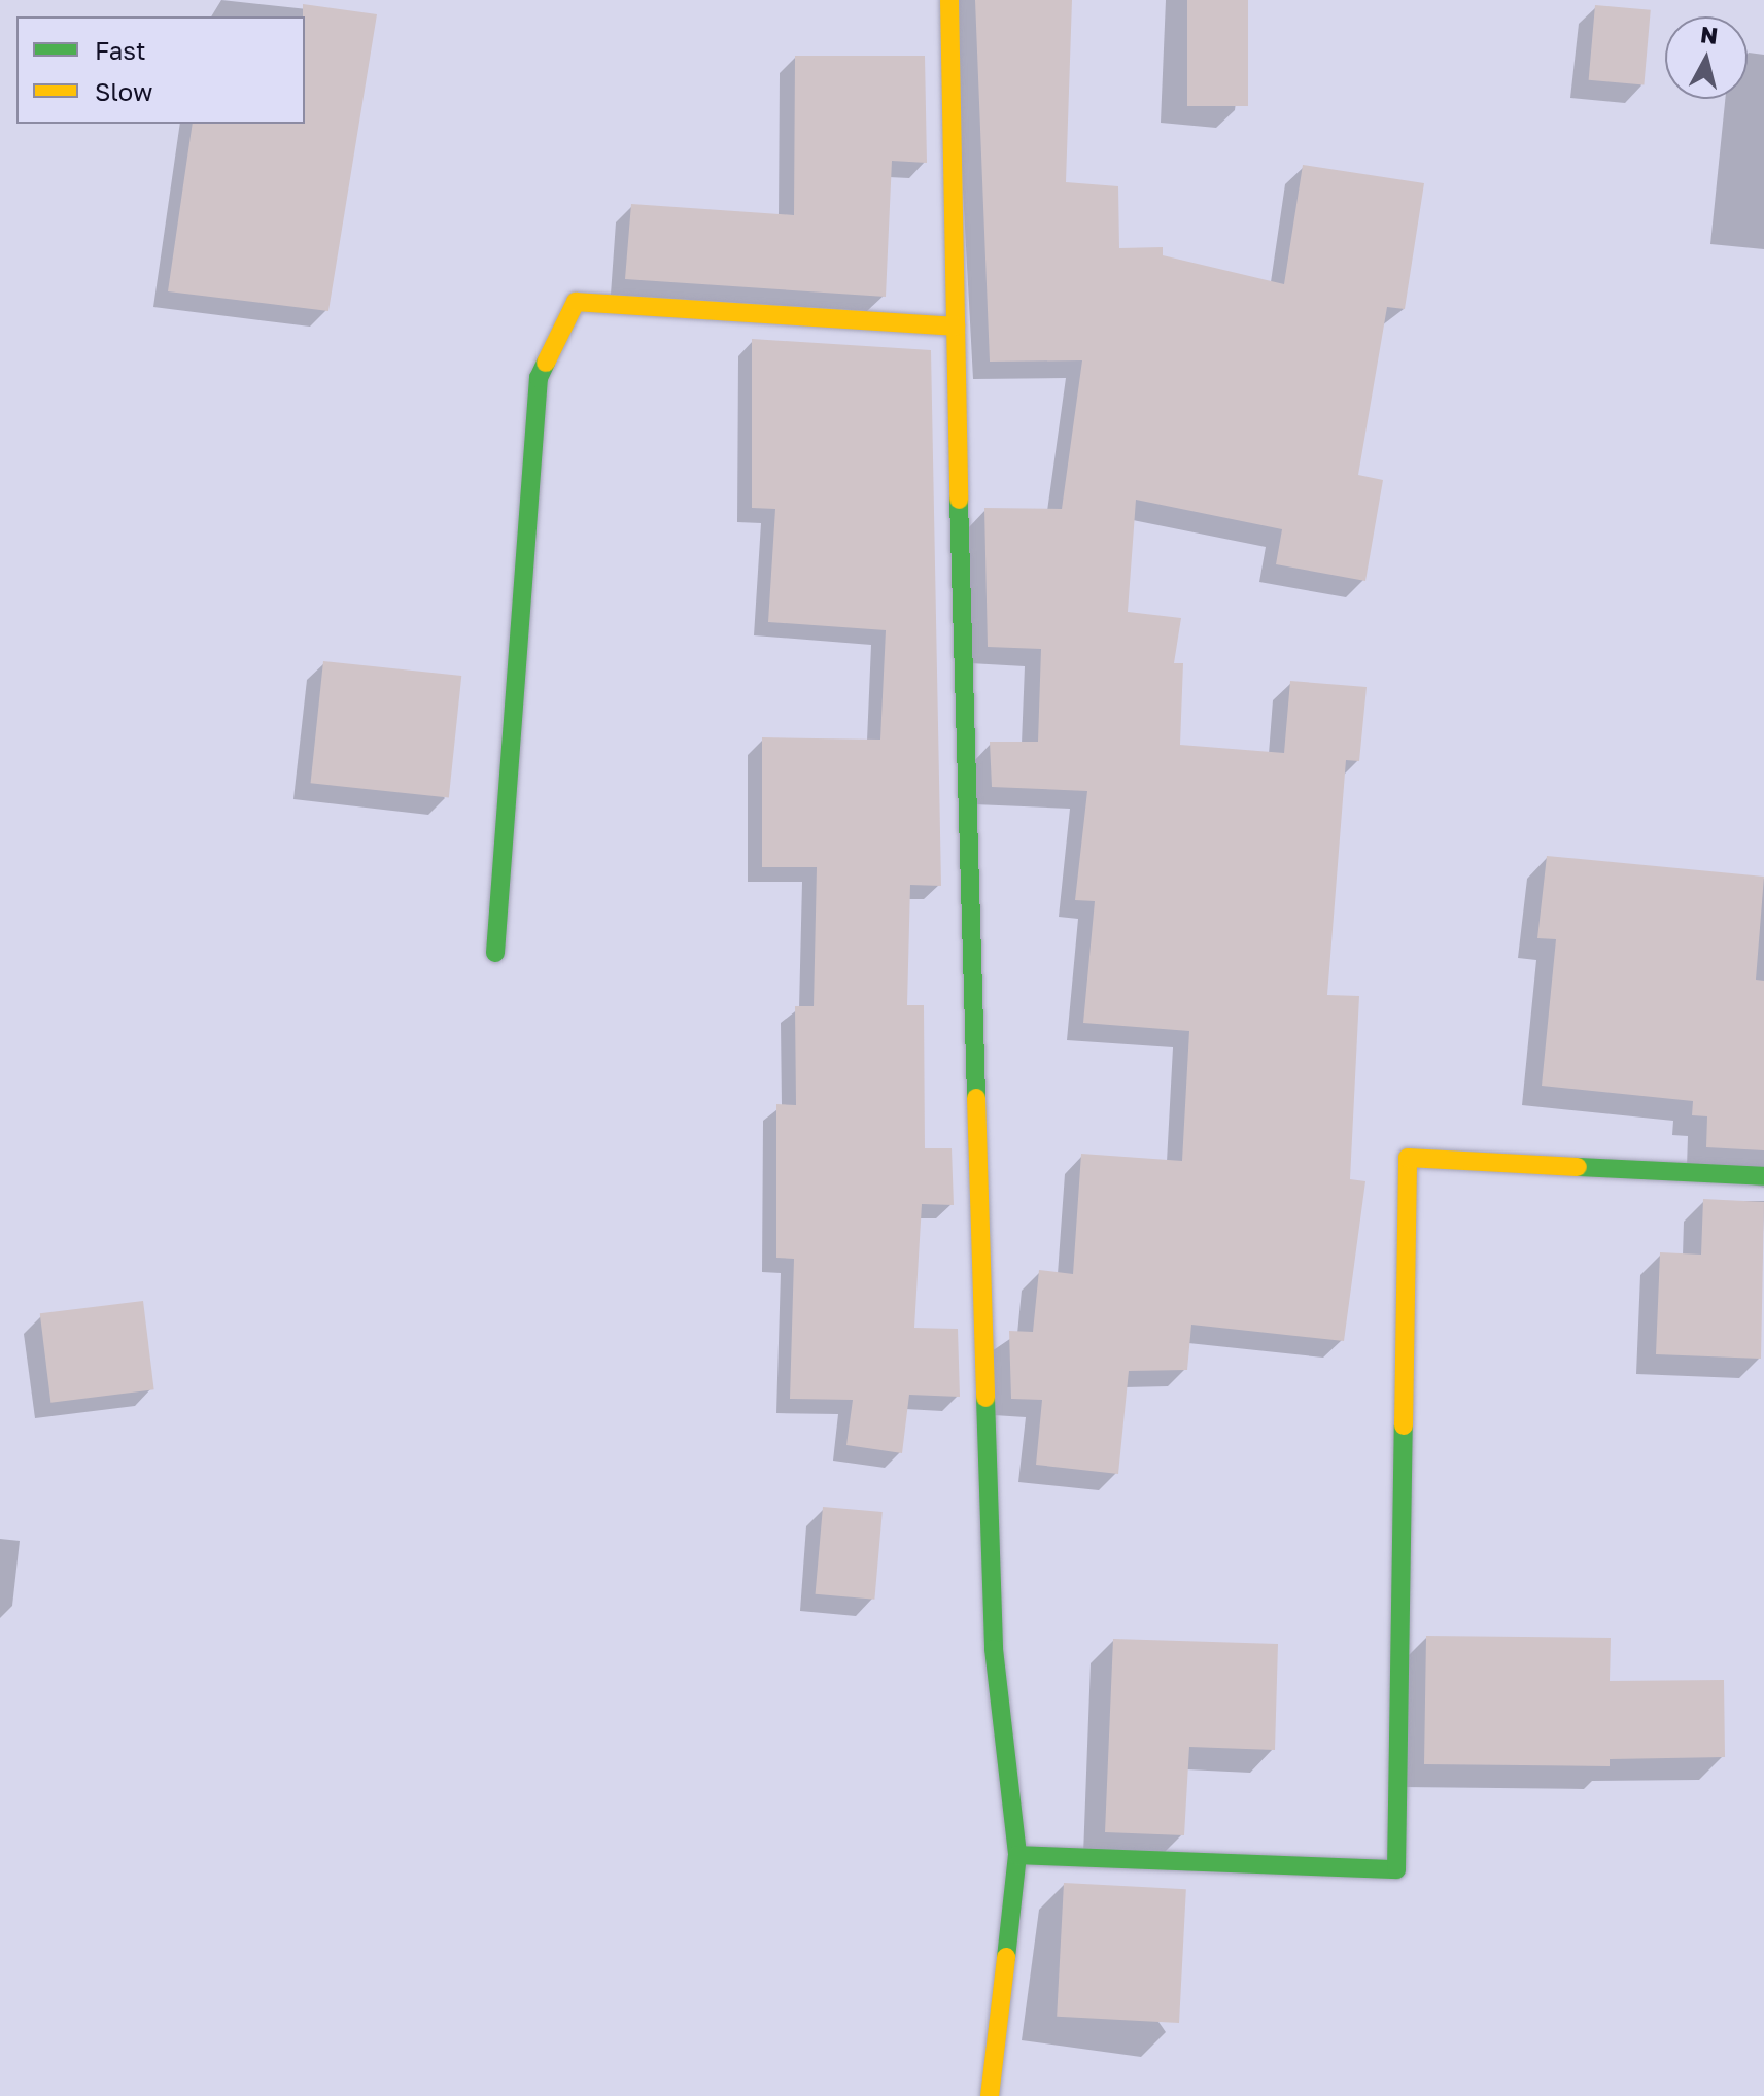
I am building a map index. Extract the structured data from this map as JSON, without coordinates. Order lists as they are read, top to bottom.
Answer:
{
  "legend": ["Fast", "Slow"],
  "north": "top"
}
